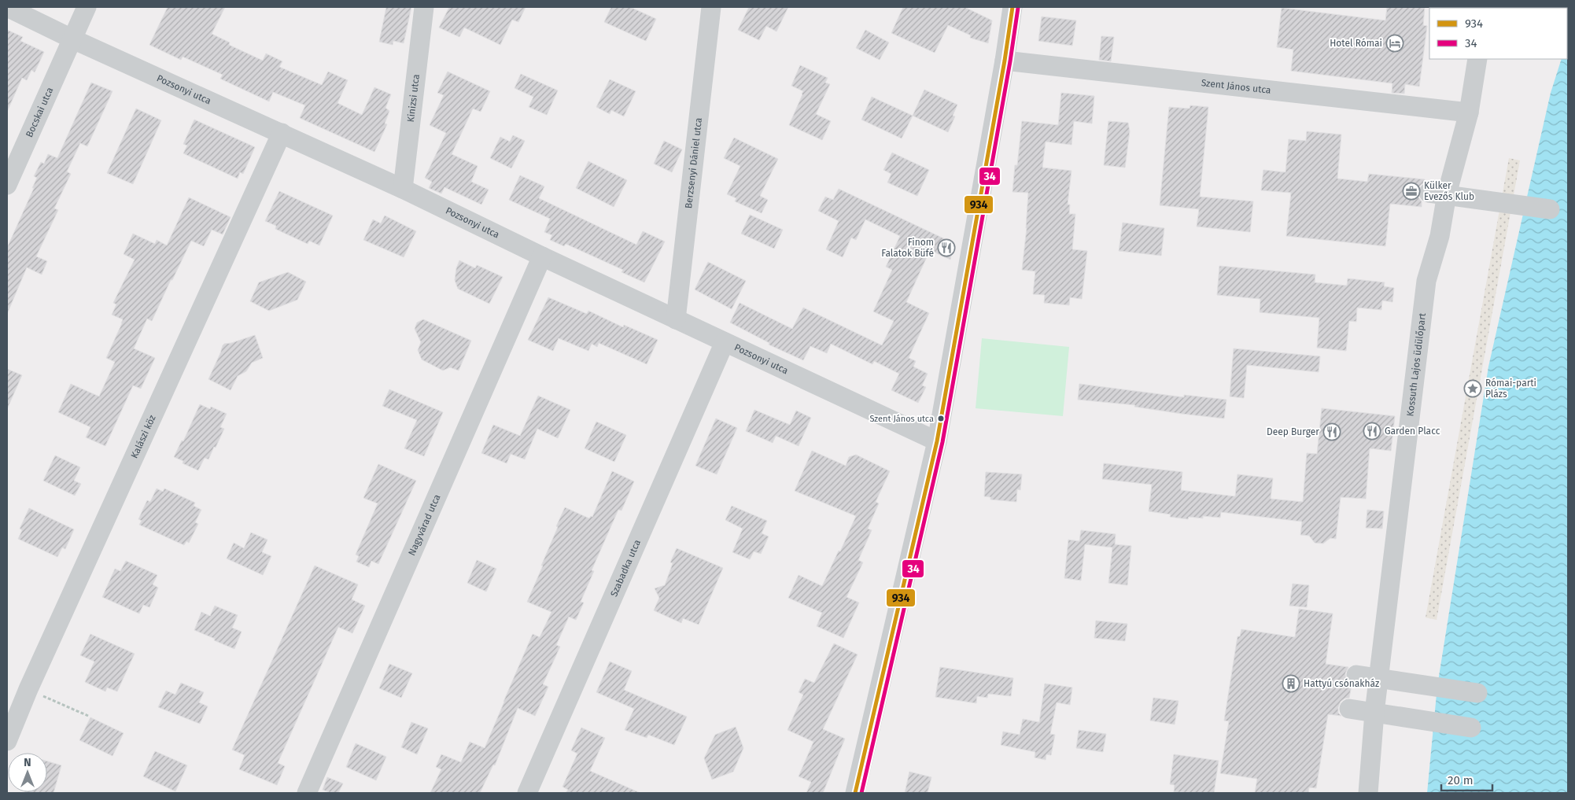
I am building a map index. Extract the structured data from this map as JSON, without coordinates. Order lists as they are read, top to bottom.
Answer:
{
  "streets": {
    "street": [
      "Szent János utca",
      "Pozsonyi utca",
      "Kinizsi utca",
      "Bocskai utca",
      "Berzsenyi Dániel utca",
      "Kossuth Lajos üdülőpart",
      "Kalászi köz",
      "Nagyvárad utca",
      "Szabadka utca"
    ]
  },
  "crossings": [
    ["Szent János utca", "Kossuth Lajos üdülőpart"],
    ["Pozsonyi utca", "Kinizsi utca"],
    ["Pozsonyi utca", "Bocskai utca"],
    ["Pozsonyi utca", "Berzsenyi Dániel utca"],
    ["Pozsonyi utca", "Kalászi köz"],
    ["Pozsonyi utca", "Nagyvárad utca"],
    ["Pozsonyi utca", "Szabadka utca"]
  ],
  "places": {
    "hotel": ["Hotel Római"],
    "office": ["Külker Evezős Klub"],
    "restaurant": ["Finom Falatok Büfé", "Garden Placc", "Deep Burger"],
    "place": ["Római-parti Plázs"],
    "other": ["Szent János utca"],
    "building": ["Hattyú csónakház"]
  },
  "lines": ["transit line 934", "transit line 34"],
  "legend": ["934", "34"],
  "scale_bar": "20 m",
  "north": "top"
}
